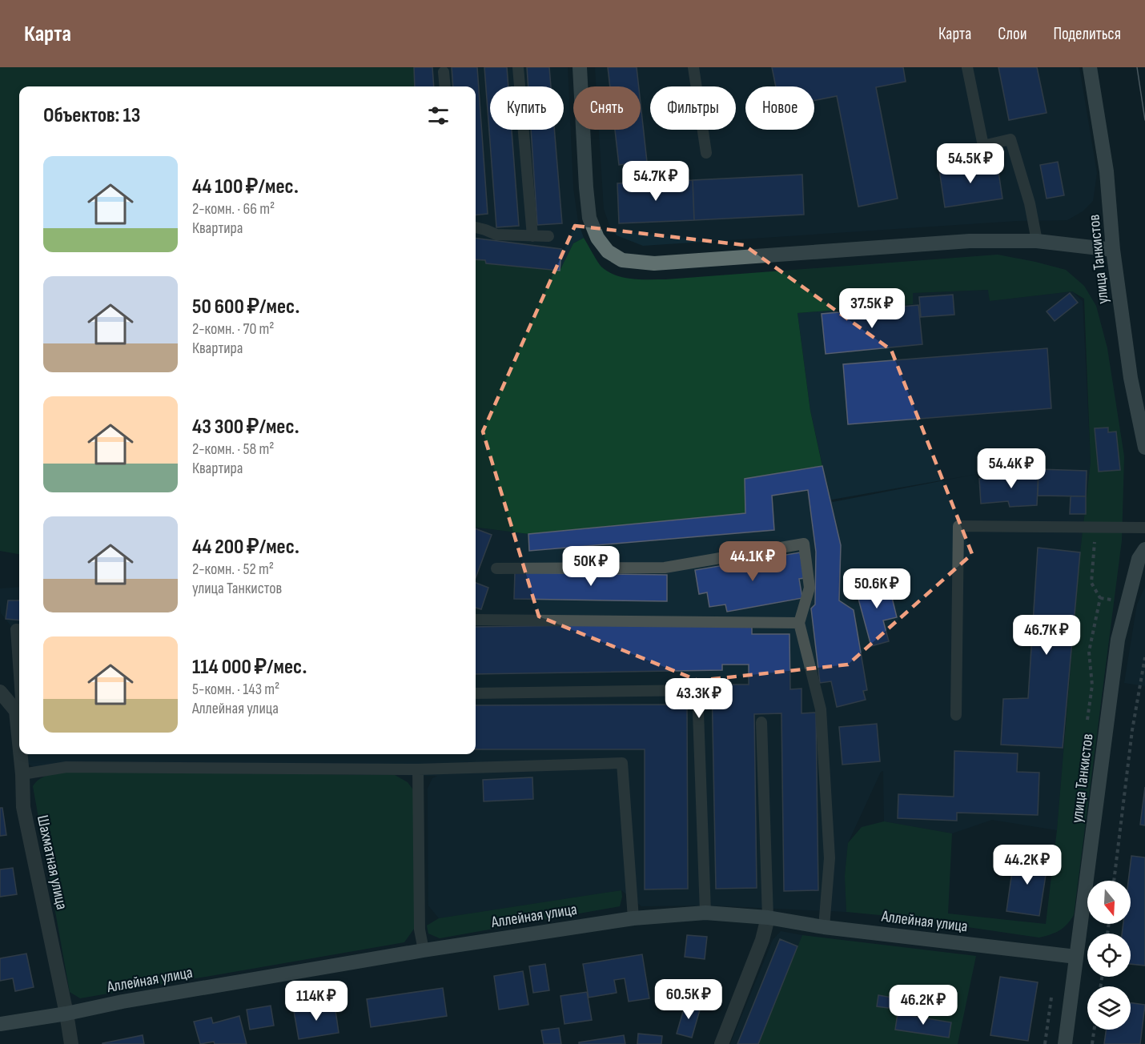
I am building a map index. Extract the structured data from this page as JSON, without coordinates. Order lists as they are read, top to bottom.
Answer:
{
  "streets": {
    "main road": ["улица Танкистов", "Аллейная улица"],
    "street": ["Шахматная улица"]
  },
  "crossings": [
    ["улица Танкистов", "Аллейная улица"],
    ["Шахматная улица", "Аллейная улица"]
  ],
  "north": "bottom",
  "page": {
    "header": "Карта",
    "nav": ["Карта", "Слои", "Поделиться"],
    "chip": [
      "Купить",
      "Снять",
      "Фильтры",
      "Новое"
    ],
    "heading": "Объектов: 13",
    "price": [
      "54.5K ₽",
      "54.7K ₽",
      "37.5K ₽",
      "54.4K ₽",
      "44.1K ₽",
      "50K ₽",
      "50.6K ₽",
      "46.7K ₽",
      "43.3K ₽",
      "44.2K ₽",
      "60.5K ₽",
      "114K ₽",
      "46.2K ₽"
    ],
    "list": [
      {
        "name": "44 100 ₽/мес.",
        "note": "2-комн. · 66 m² · Квартира"
      },
      {
        "name": "50 600 ₽/мес.",
        "note": "2-комн. · 70 m² · Квартира"
      },
      {
        "name": "43 300 ₽/мес.",
        "note": "2-комн. · 58 m² · Квартира"
      },
      {
        "name": "44 200 ₽/мес.",
        "note": "2-комн. · 52 m² · улица Танкистов"
      },
      {
        "name": "114 000 ₽/мес.",
        "note": "5-комн. · 143 m² · Аллейная улица"
      }
    ]
  }
}
